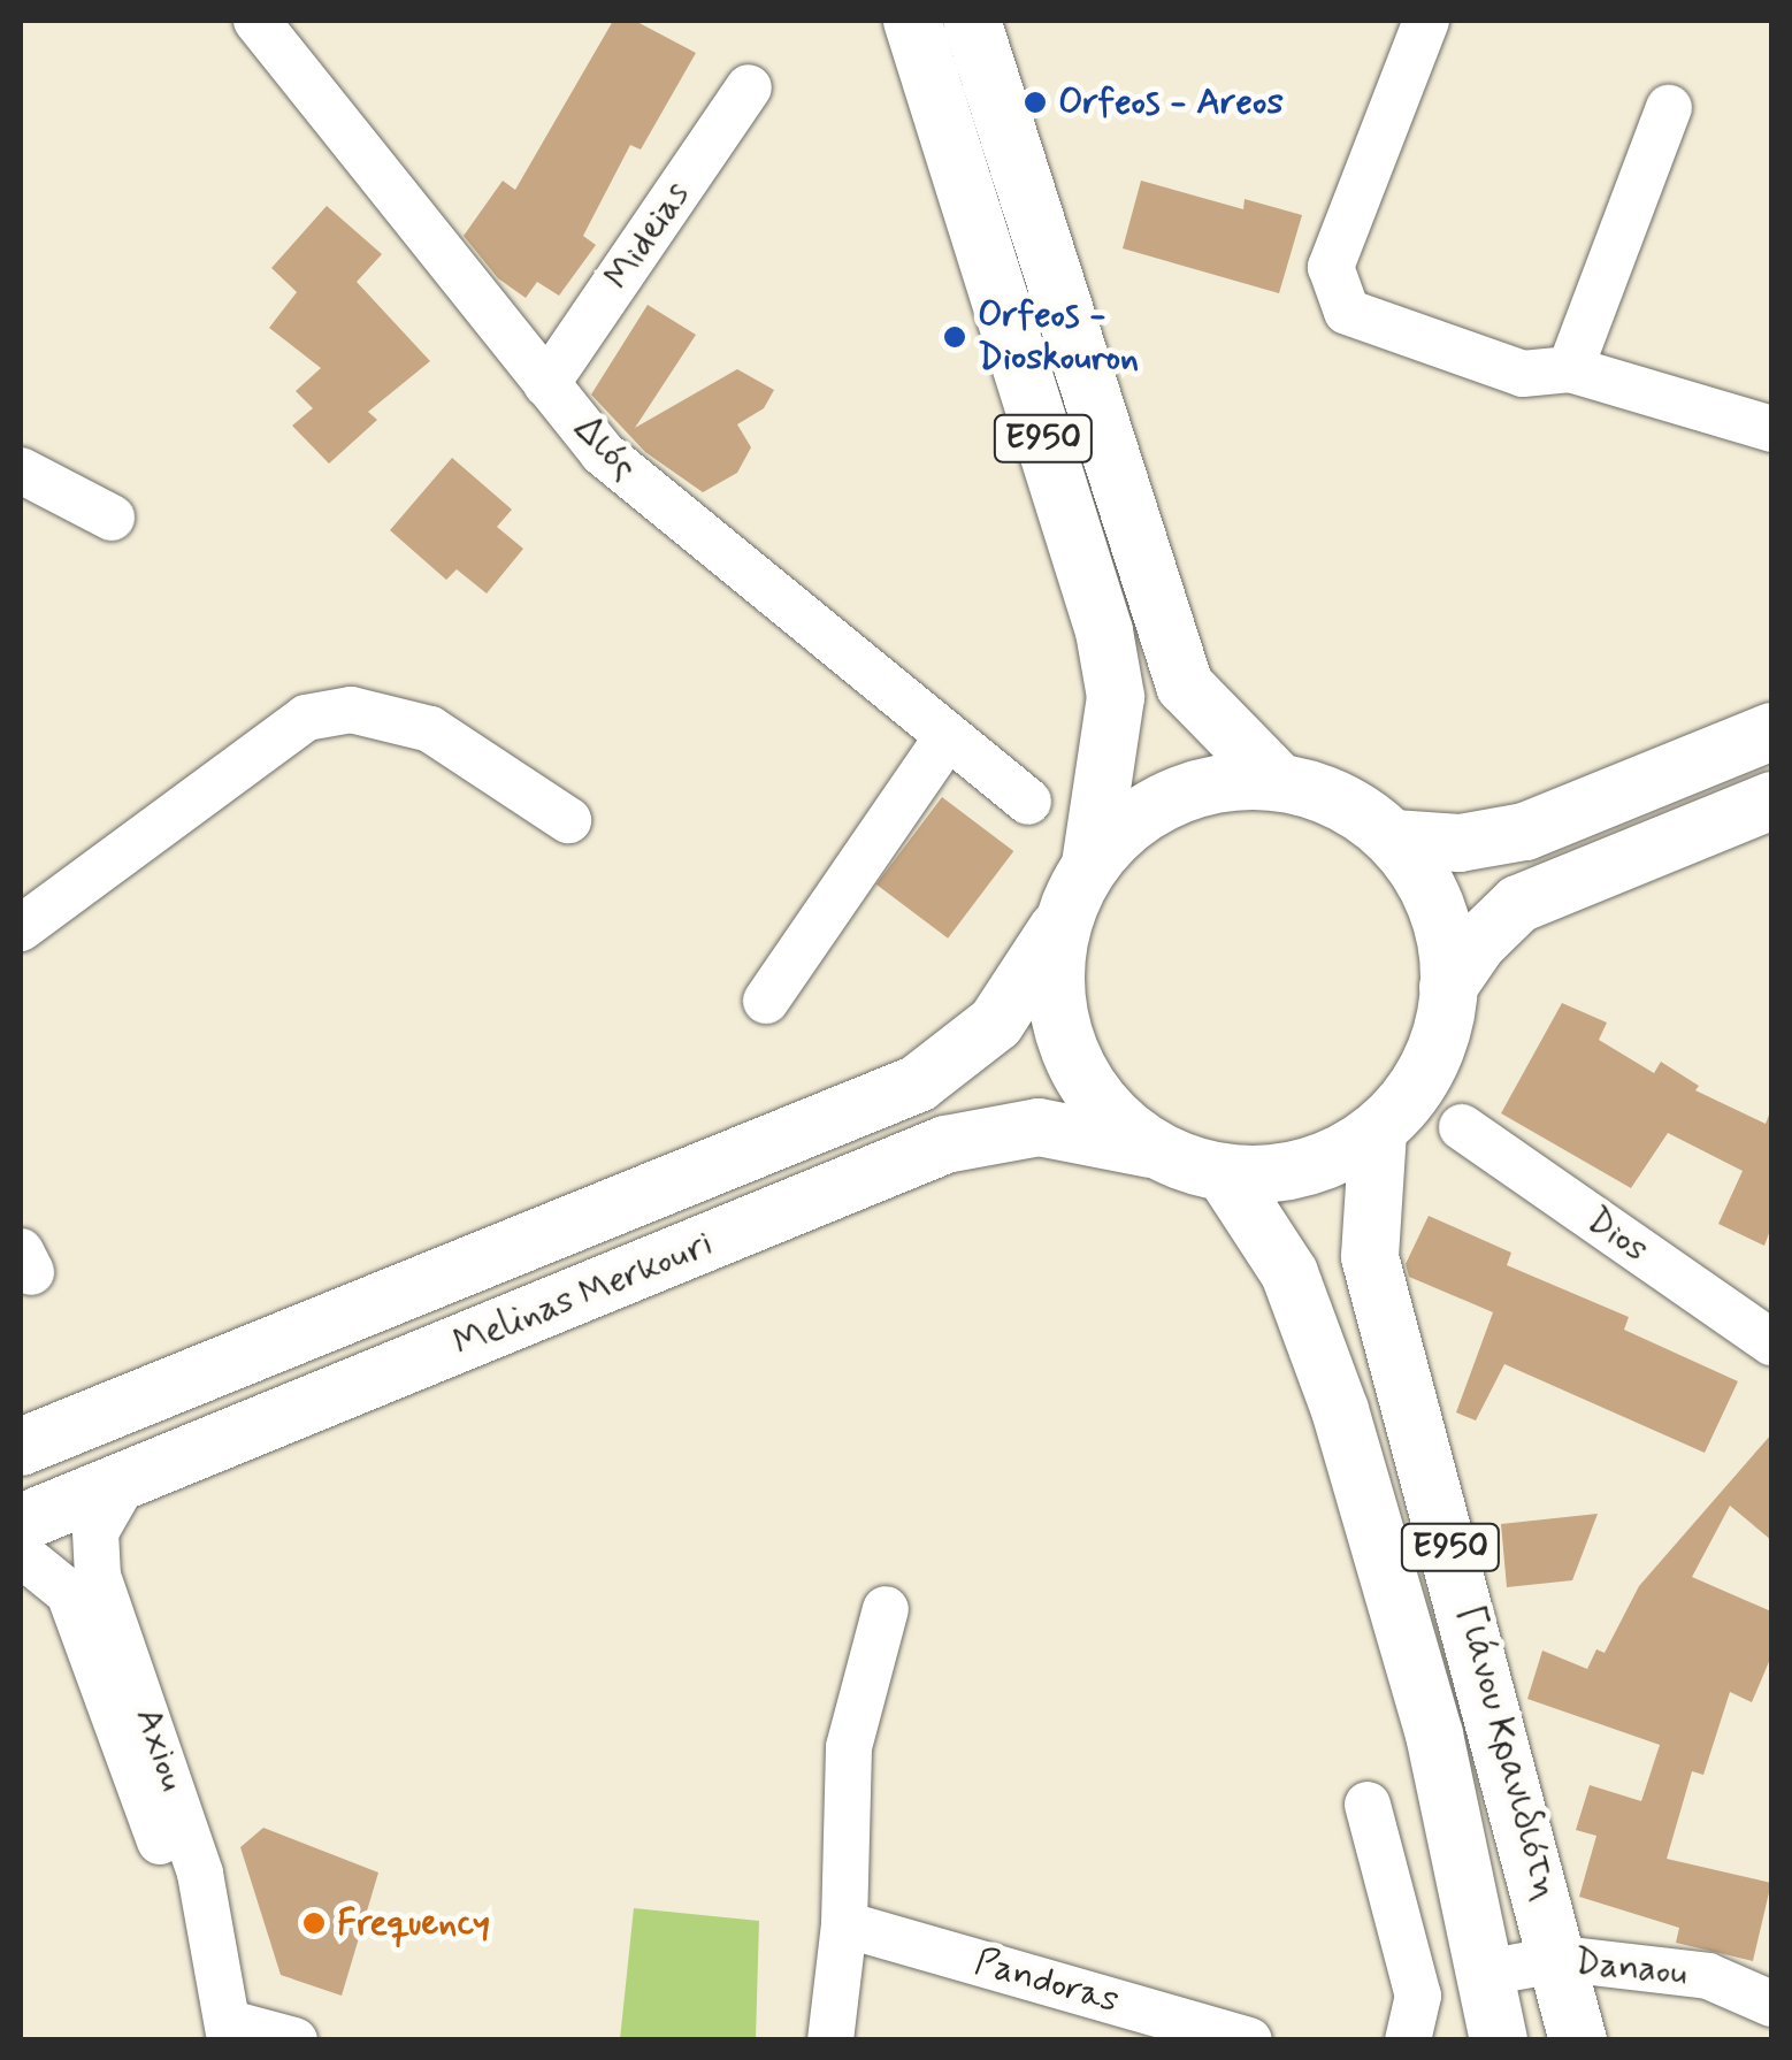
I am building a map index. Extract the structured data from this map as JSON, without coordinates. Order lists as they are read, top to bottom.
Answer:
{
  "streets": {
    "main road": ["E950", "Melinas Merkouri", "Γιάνου Κρανιδιότη"],
    "street": [
      "Mideias",
      "Διός",
      "Dios",
      "Axiou",
      "Danaou",
      "Pandoras"
    ]
  },
  "crossings": [
    ["Mideias", "Διός"],
    ["E950", "Melinas Merkouri"],
    ["E950", "Γιάνου Κρανιδιότη"],
    ["Melinas Merkouri", "Axiou"],
    ["Melinas Merkouri", "Γιάνου Κρανιδιότη"],
    ["Γιάνου Κρανιδιότη", "Danaou"]
  ],
  "places": ["Orfeos - Areos", "Orfeos - Dioskouron", "Frequency"]
}
